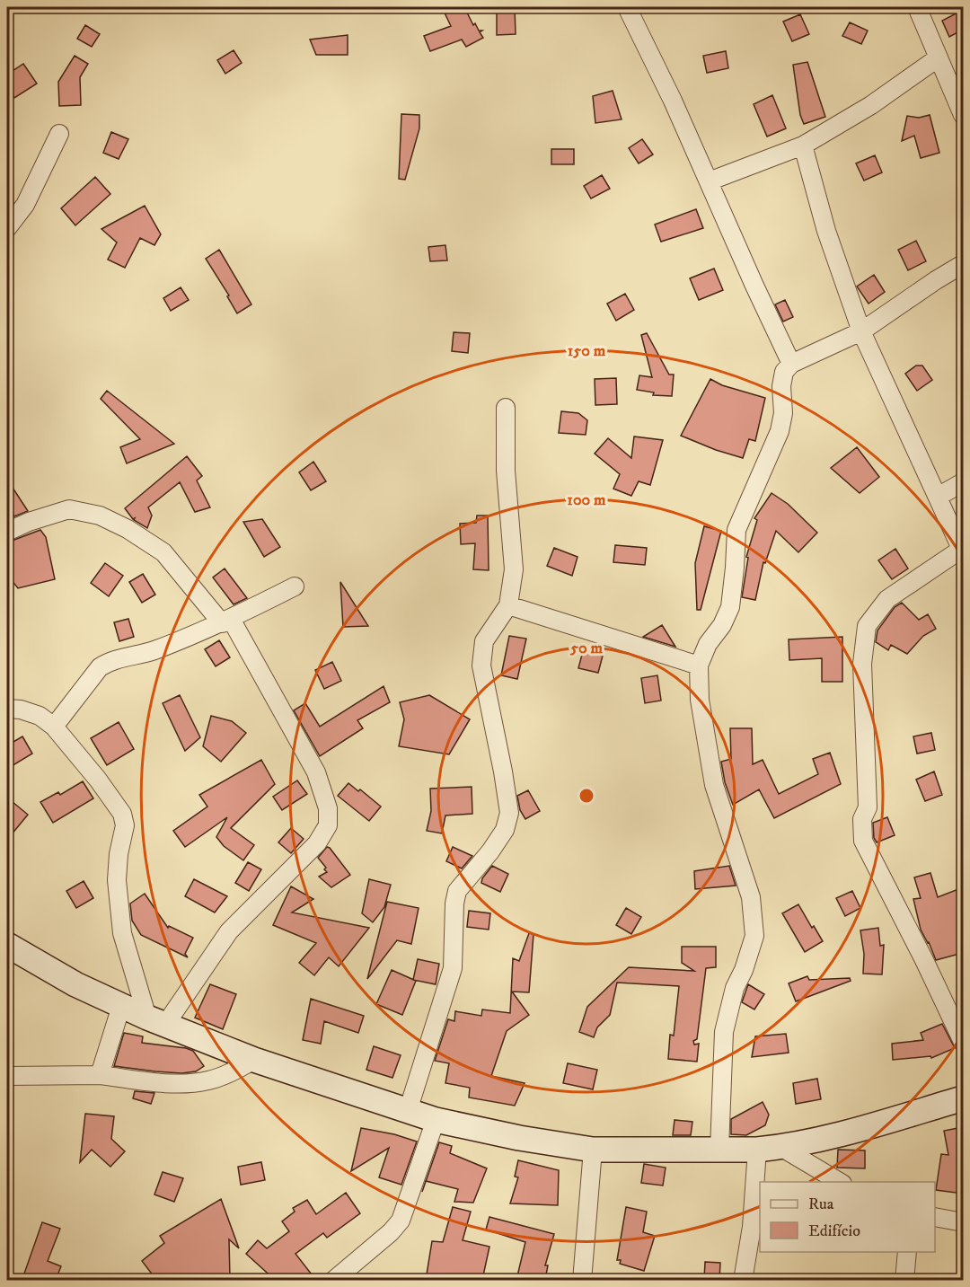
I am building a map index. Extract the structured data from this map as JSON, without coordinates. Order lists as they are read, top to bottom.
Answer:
{
  "legend": ["Rua", "Edifício"],
  "rings": ["150 m", "100 m", "50 m"]
}
